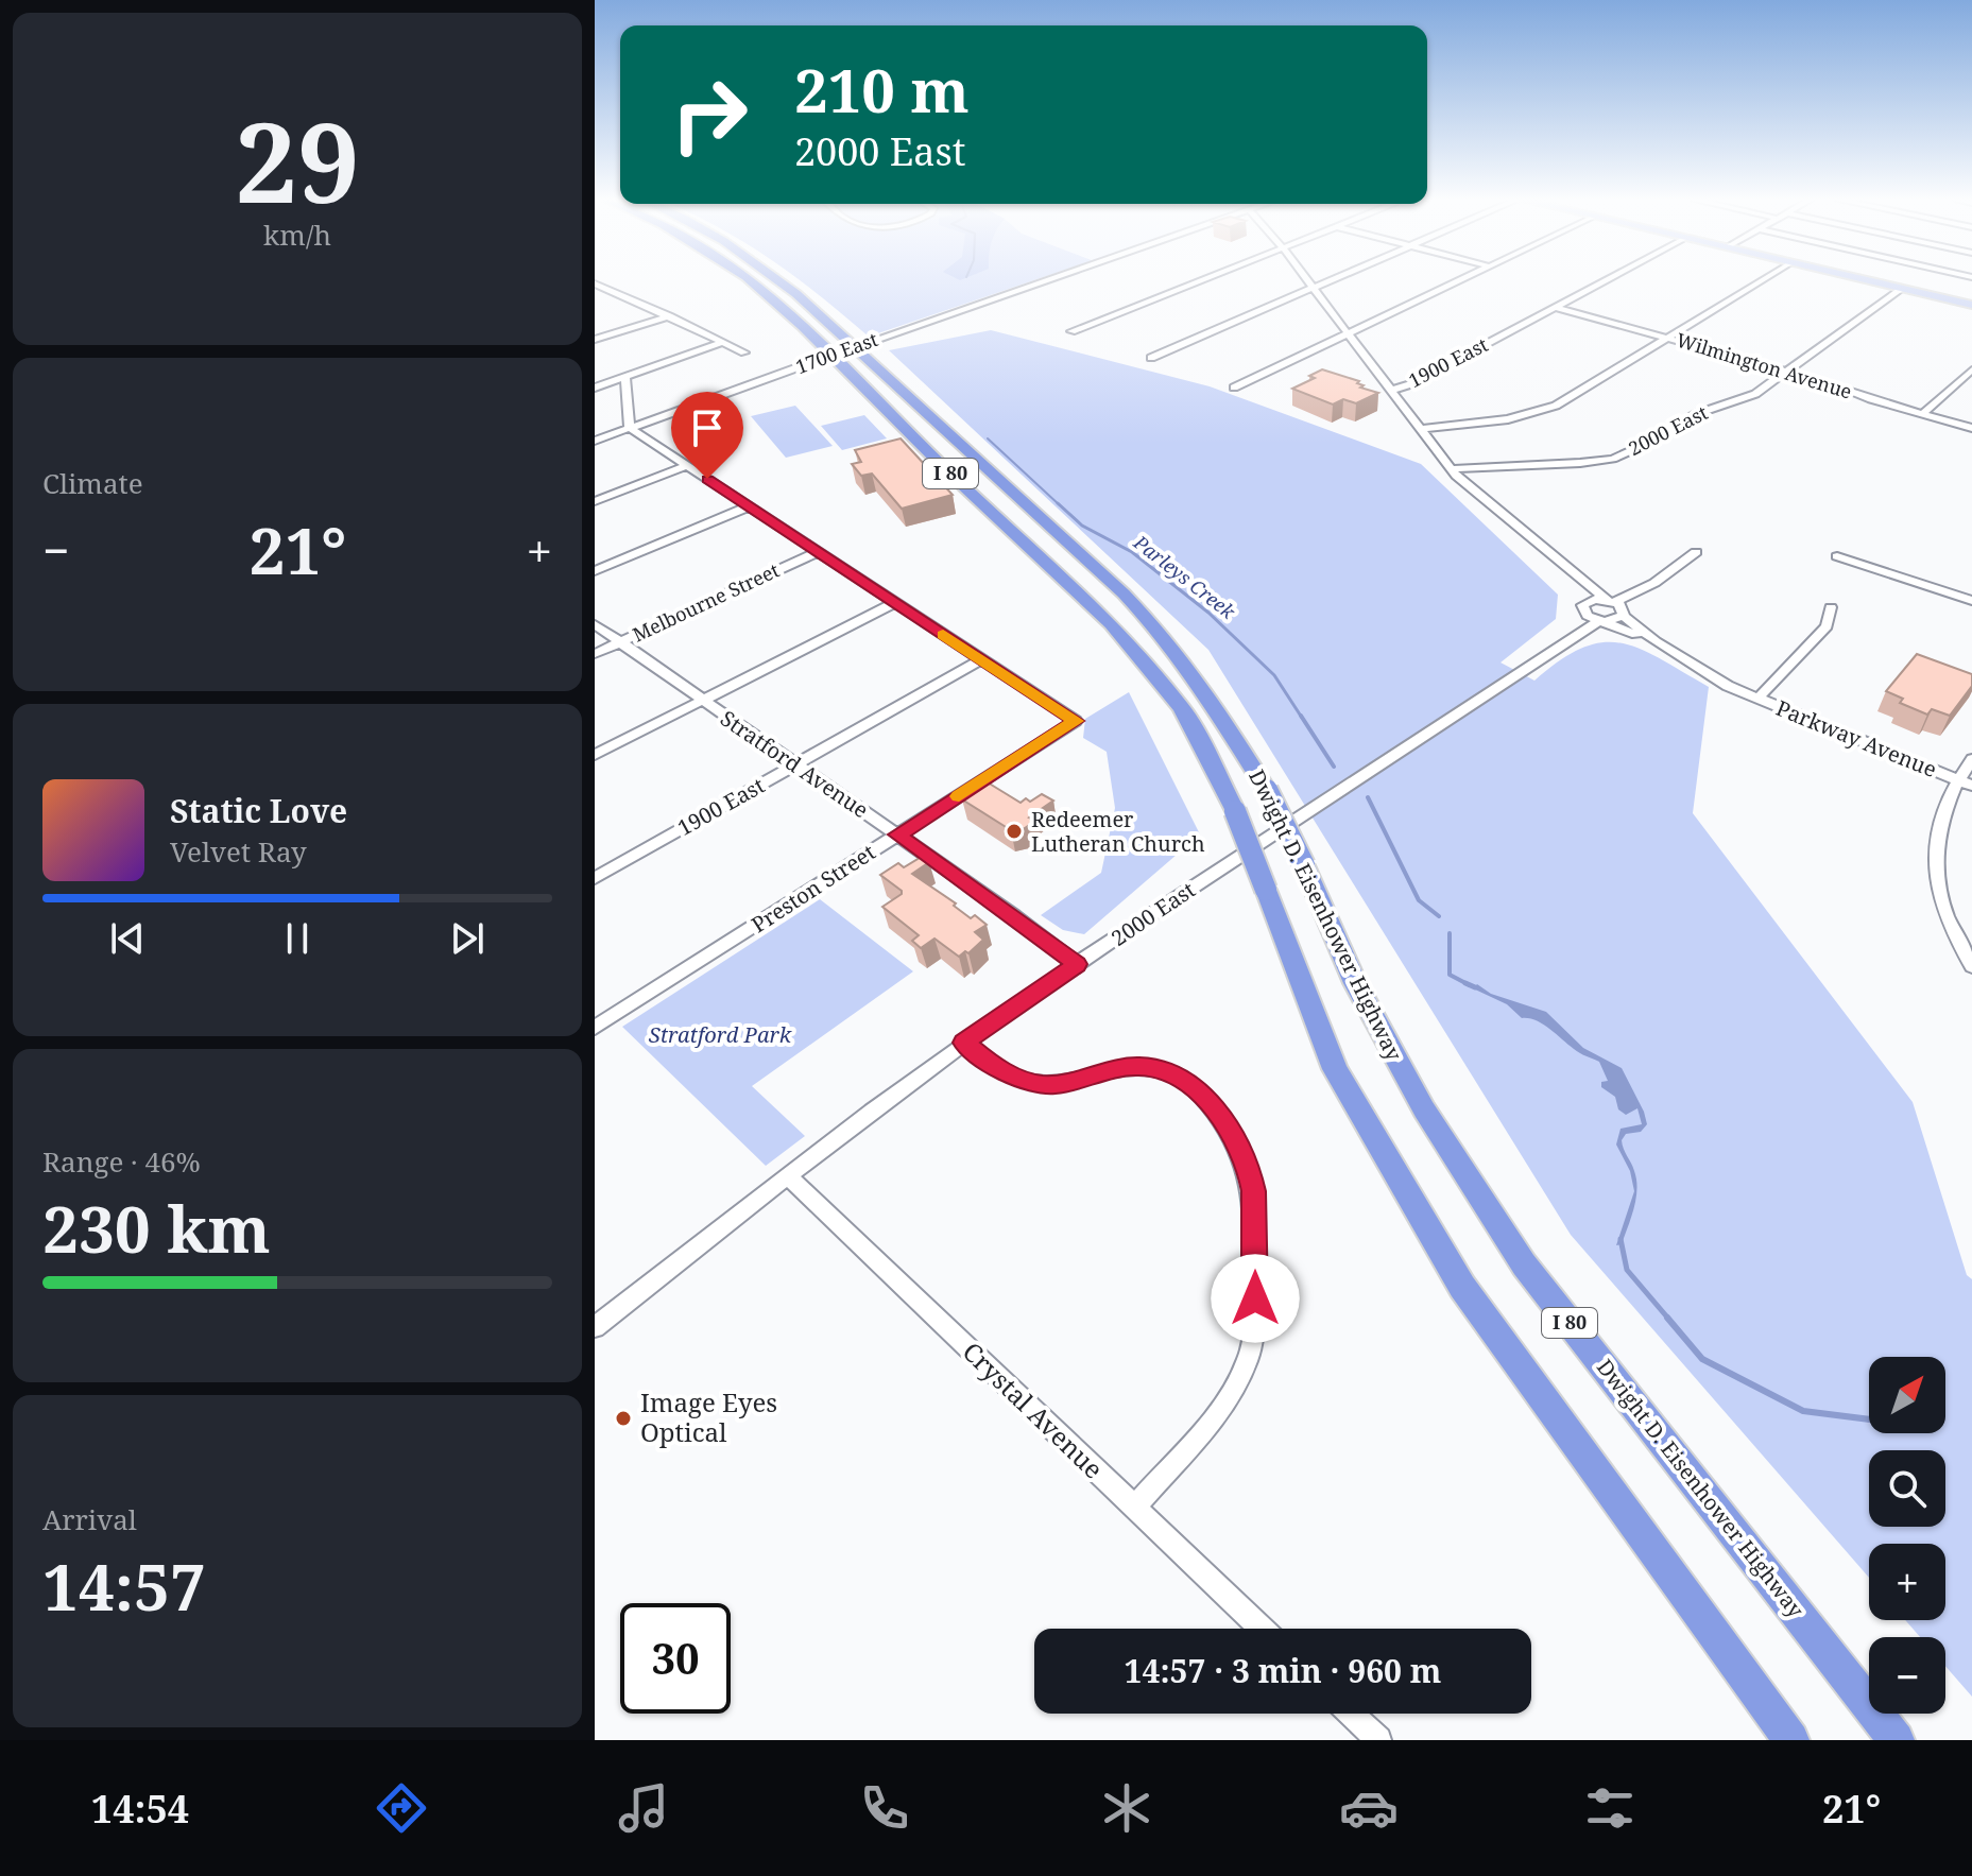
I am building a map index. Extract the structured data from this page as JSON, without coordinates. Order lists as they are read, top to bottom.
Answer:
{
  "streets": {
    "highway": ["I 80", "Dwight D. Eisenhower Highway"],
    "street": [
      "1700 East",
      "1900 East",
      "Wilmington Avenue",
      "2000 East",
      "Melbourne Street",
      "Parkway Avenue",
      "Stratford Avenue",
      "Preston Street",
      "Crystal Avenue"
    ]
  },
  "crossings": [
    ["1900 East", "Wilmington Avenue"],
    ["1900 East", "Stratford Avenue"],
    ["1900 East", "Preston Street"],
    ["Wilmington Avenue", "2000 East"],
    ["2000 East", "Stratford Avenue"],
    ["2000 East", "Crystal Avenue"],
    ["Melbourne Street", "Stratford Avenue"],
    ["Stratford Avenue", "Preston Street"]
  ],
  "water": ["Parleys Creek"],
  "parks": ["Stratford Park"],
  "places": ["Redeemer Lutheran Church", "Image Eyes Optical"],
  "north": "top right",
  "page": {
    "tile": [
      ["29", "km/h"],
      "Climate",
      ["Range · 46%", "230 km"],
      ["Arrival", "14:57"]
    ],
    "turn": ["210 m", "2000 East"],
    "heat": ["−", "21°", "+"],
    "song": ["Static Love", "Velvet Ray"],
    "map_buttons": ["+", "−"],
    "limit": "30",
    "trip": "14:57 · 3 min · 960 m",
    "tabs": ["14:54", "21°"]
  }
}
